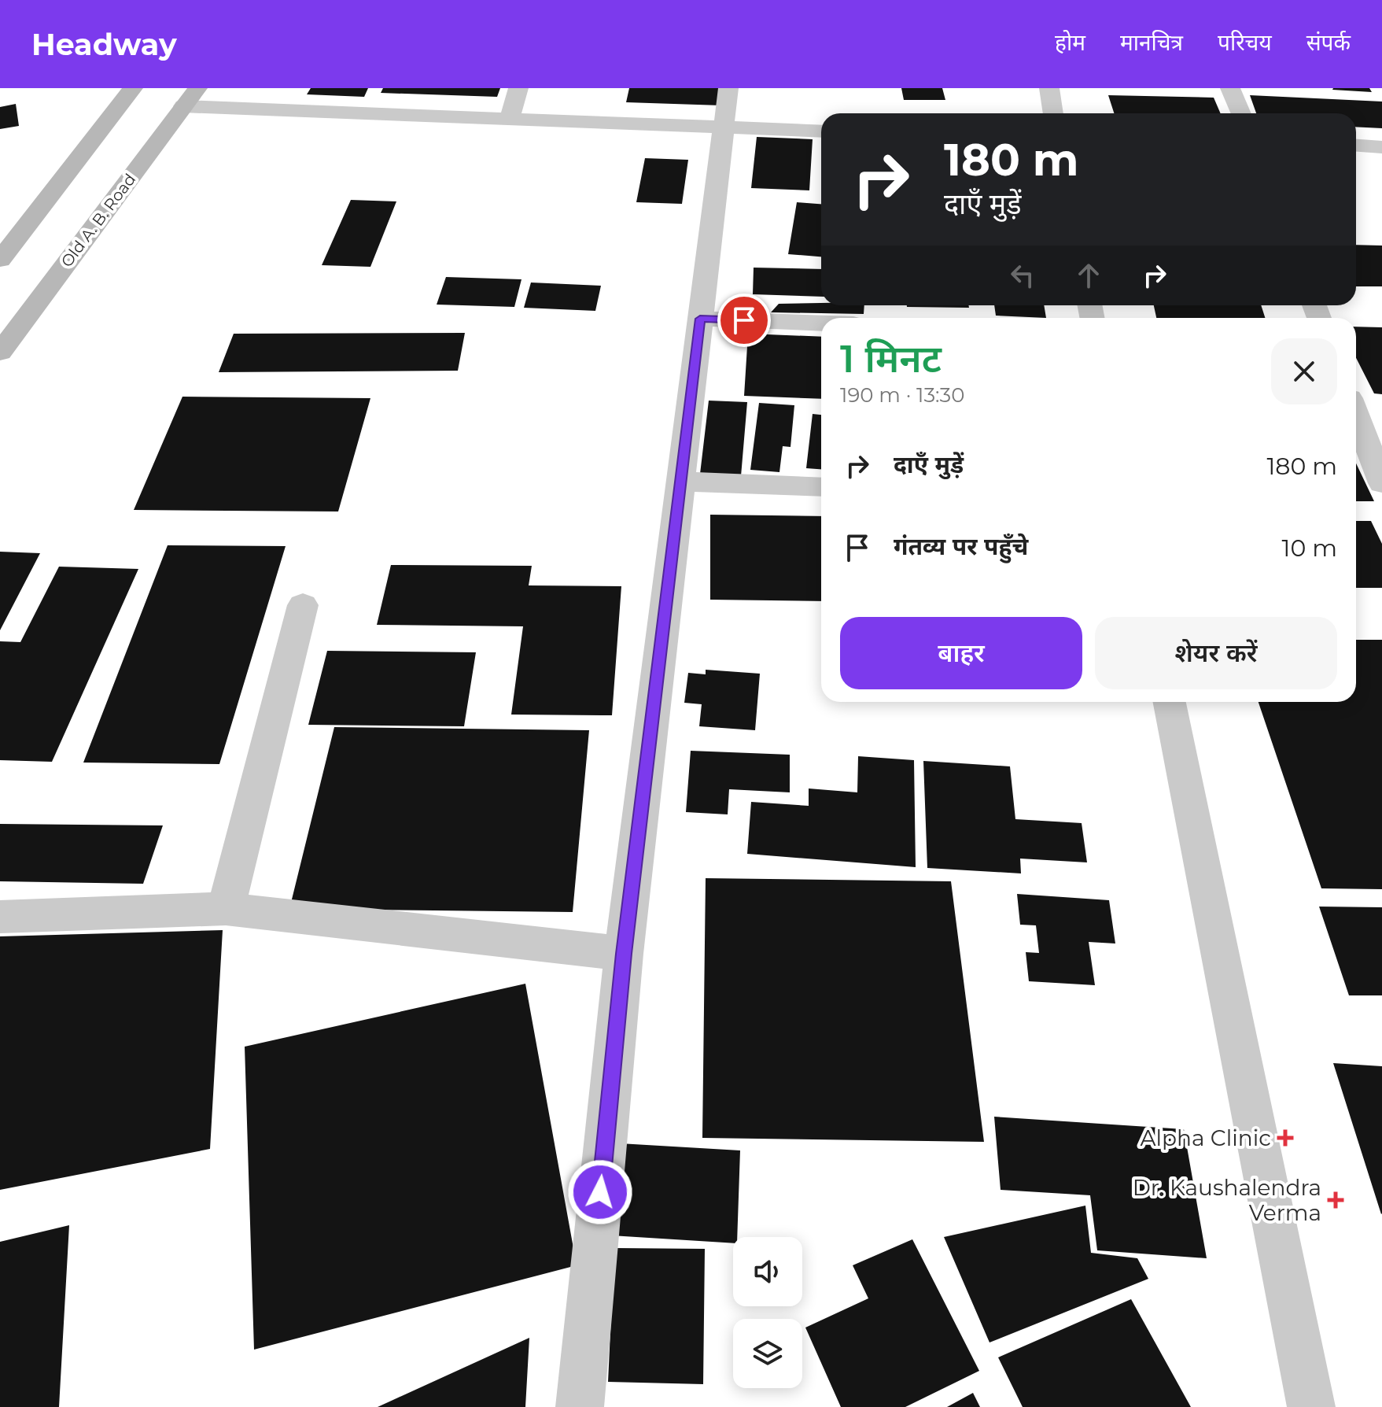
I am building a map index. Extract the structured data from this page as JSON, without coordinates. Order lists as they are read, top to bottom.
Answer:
{
  "streets": {
    "main road": ["Old A. B. Road"]
  },
  "places": {
    "health": ["Alpha Clinic", "Dr. Kaushalendra Verma"]
  },
  "page": {
    "header": "Headway",
    "nav": [
      "होम",
      "मानचित्र",
      "परिचय",
      "संपर्क"
    ],
    "turn": ["180 m", "दाएँ मुड़ें"],
    "heading": ["1 मिनट", "190 m · 13:30"],
    "list": [
      {
        "name": "दाएँ मुड़ें",
        "value": "180 m"
      },
      {
        "name": "गंतव्य पर पहुँचे",
        "value": "10 m"
      }
    ],
    "buttons": ["बाहर", "शेयर करें"]
  }
}
